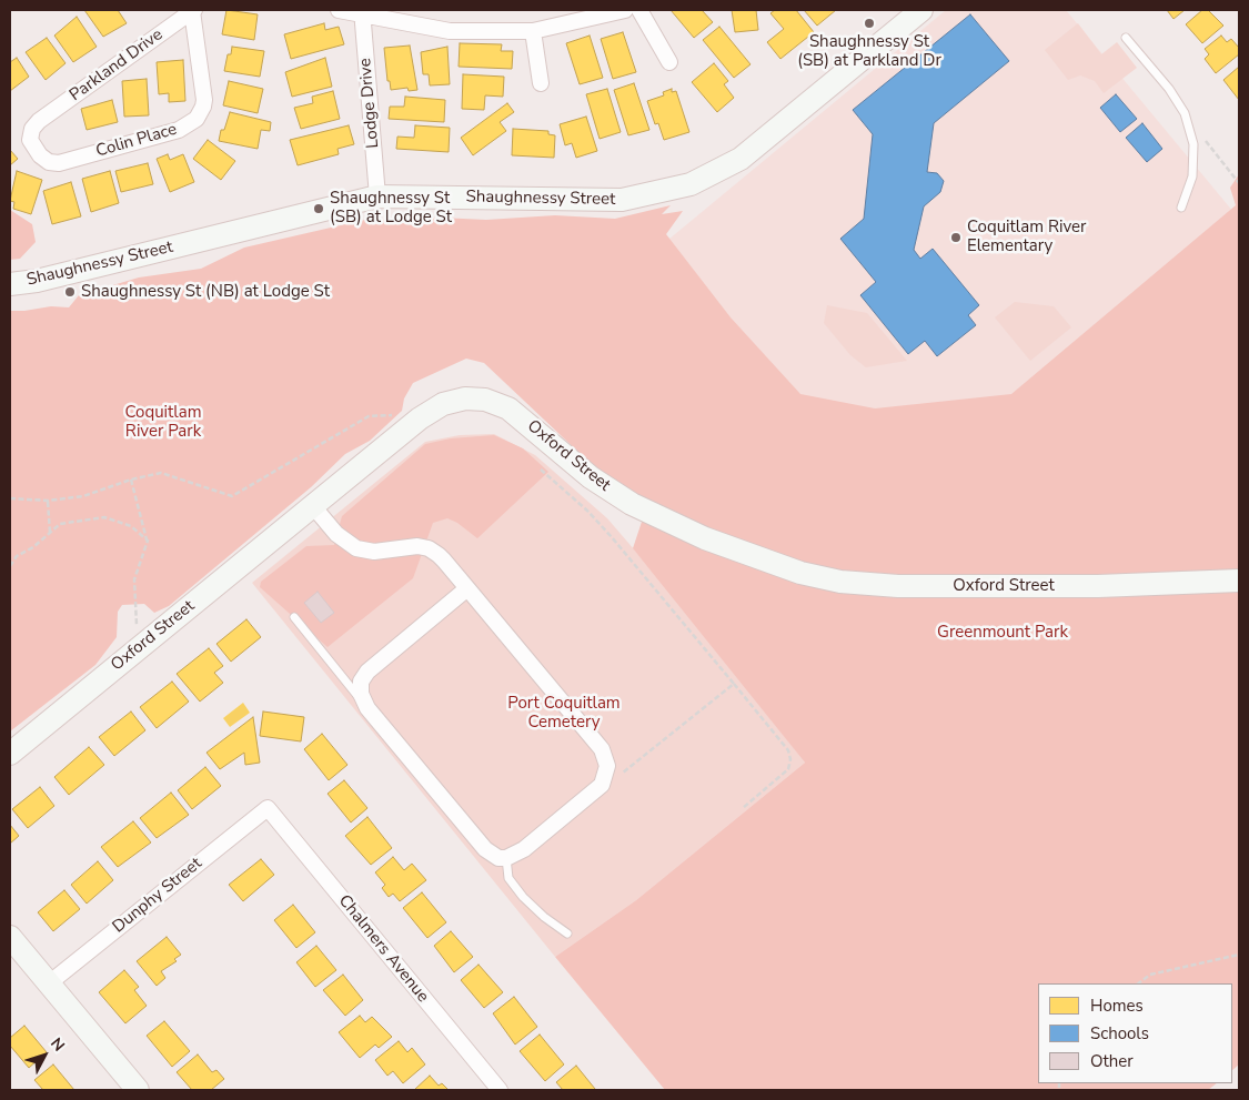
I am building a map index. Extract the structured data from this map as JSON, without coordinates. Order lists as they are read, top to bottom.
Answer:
{
  "streets": {
    "street": [
      "Parkland Drive",
      "Lodge Drive",
      "Colin Place",
      "Shaughnessy Street",
      "Oxford Street",
      "Dunphy Street",
      "Chalmers Avenue"
    ]
  },
  "crossings": [
    ["Parkland Drive", "Colin Place"],
    ["Lodge Drive", "Shaughnessy Street"],
    ["Dunphy Street", "Chalmers Avenue"]
  ],
  "parks": ["Coquitlam River Park", "Greenmount Park", "Port Coquitlam Cemetery"],
  "places": [
    "Shaughnessy St (SB) at Parkland Dr",
    "Shaughnessy St (SB) at Lodge St",
    "Coquitlam River Elementary",
    "Shaughnessy St (NB) at Lodge St"
  ],
  "legend": ["Homes", "Schools", "Other"],
  "north": "top right"
}
